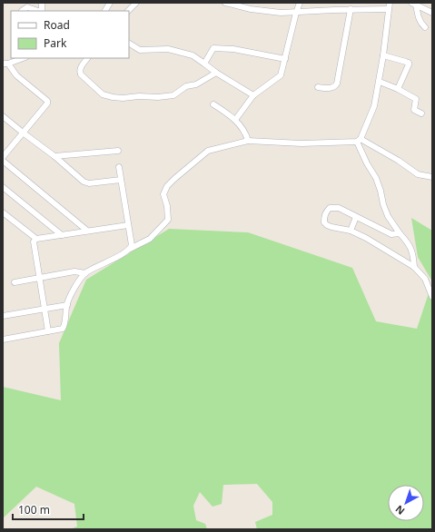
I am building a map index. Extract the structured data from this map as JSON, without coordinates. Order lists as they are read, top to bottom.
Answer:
{
  "legend": ["Road", "Park"],
  "scale_bar": "100 m",
  "north": "bottom left"
}
